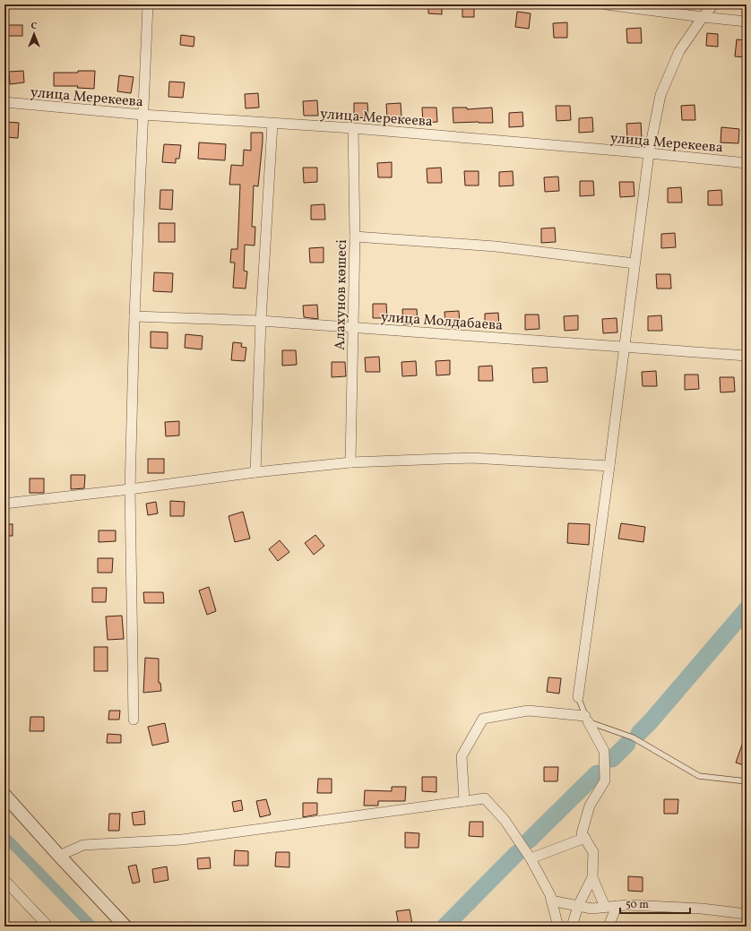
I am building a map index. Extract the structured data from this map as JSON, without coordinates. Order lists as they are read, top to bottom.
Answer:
{
  "streets": {
    "street": ["улица Мерекеева", "Алахунов көшесі", "улица Молдабаева"]
  },
  "crossings": [
    ["улица Мерекеева", "Алахунов көшесі"],
    ["Алахунов көшесі", "улица Молдабаева"]
  ],
  "scale_bar": "50 m",
  "north": "top"
}
